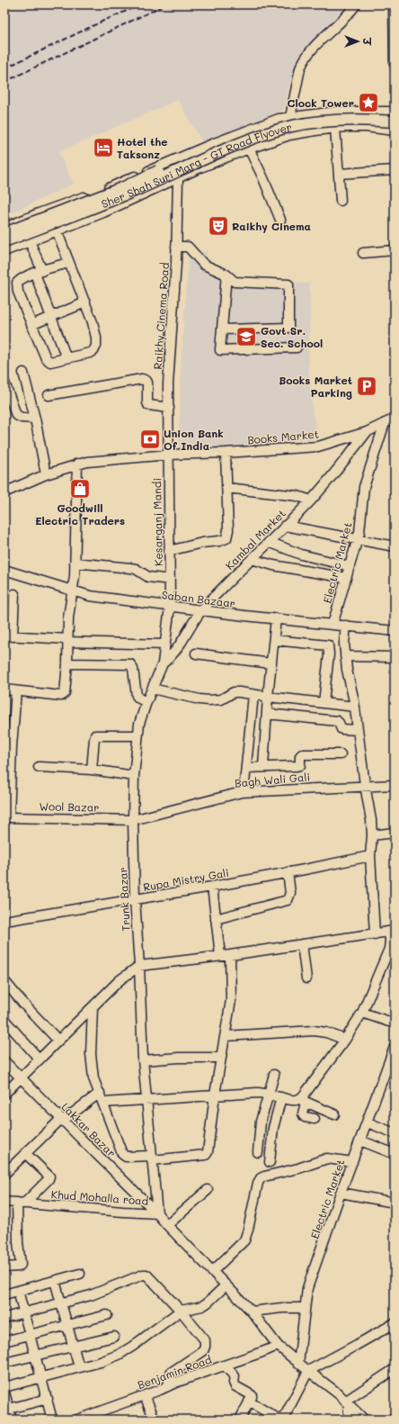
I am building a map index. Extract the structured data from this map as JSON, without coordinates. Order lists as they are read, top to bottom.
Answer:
{
  "streets": {
    "main road": ["Sher Shah Suri Marg - GT Road Flyover"],
    "street": [
      "Raikhy Cinema Road",
      "Books Market",
      "Kesarganj Mandi",
      "Kambal Market",
      "Electric Market",
      "Saban Bazaar",
      "Bagh Wali Gali",
      "Wool Bazar",
      "Rupa Mistry Gali",
      "Trunk Bazar",
      "Lakkar Bazar",
      "Khud Mohalla road",
      "Benjamin Road"
    ]
  },
  "crossings": [
    ["Raikhy Cinema Road", "Books Market"],
    ["Raikhy Cinema Road", "Kesarganj Mandi"],
    ["Books Market", "Kesarganj Mandi"],
    ["Books Market", "Kambal Market"],
    ["Books Market", "Electric Market"],
    ["Kesarganj Mandi", "Trunk Bazar"],
    ["Kambal Market", "Saban Bazaar"],
    ["Kambal Market", "Trunk Bazar"],
    ["Electric Market", "Saban Bazaar"],
    ["Electric Market", "Khud Mohalla road"],
    ["Saban Bazaar", "Trunk Bazar"],
    ["Bagh Wali Gali", "Wool Bazar"],
    ["Bagh Wali Gali", "Trunk Bazar"],
    ["Wool Bazar", "Trunk Bazar"],
    ["Rupa Mistry Gali", "Trunk Bazar"],
    ["Trunk Bazar", "Lakkar Bazar"],
    ["Trunk Bazar", "Khud Mohalla road"],
    ["Lakkar Bazar", "Khud Mohalla road"],
    ["Khud Mohalla road", "Benjamin Road"]
  ],
  "places": {
    "place": ["Clock Tower"],
    "hotel": ["Hotel the Taksonz"],
    "theatre": ["Raikhy Cinema"],
    "school or university": ["Govt Sr. Sec. School"],
    "parking": ["Books Market Parking"],
    "bank": ["Union Bank Of India"],
    "shop": ["Goodwill Electric Traders"]
  },
  "north": "right"
}
